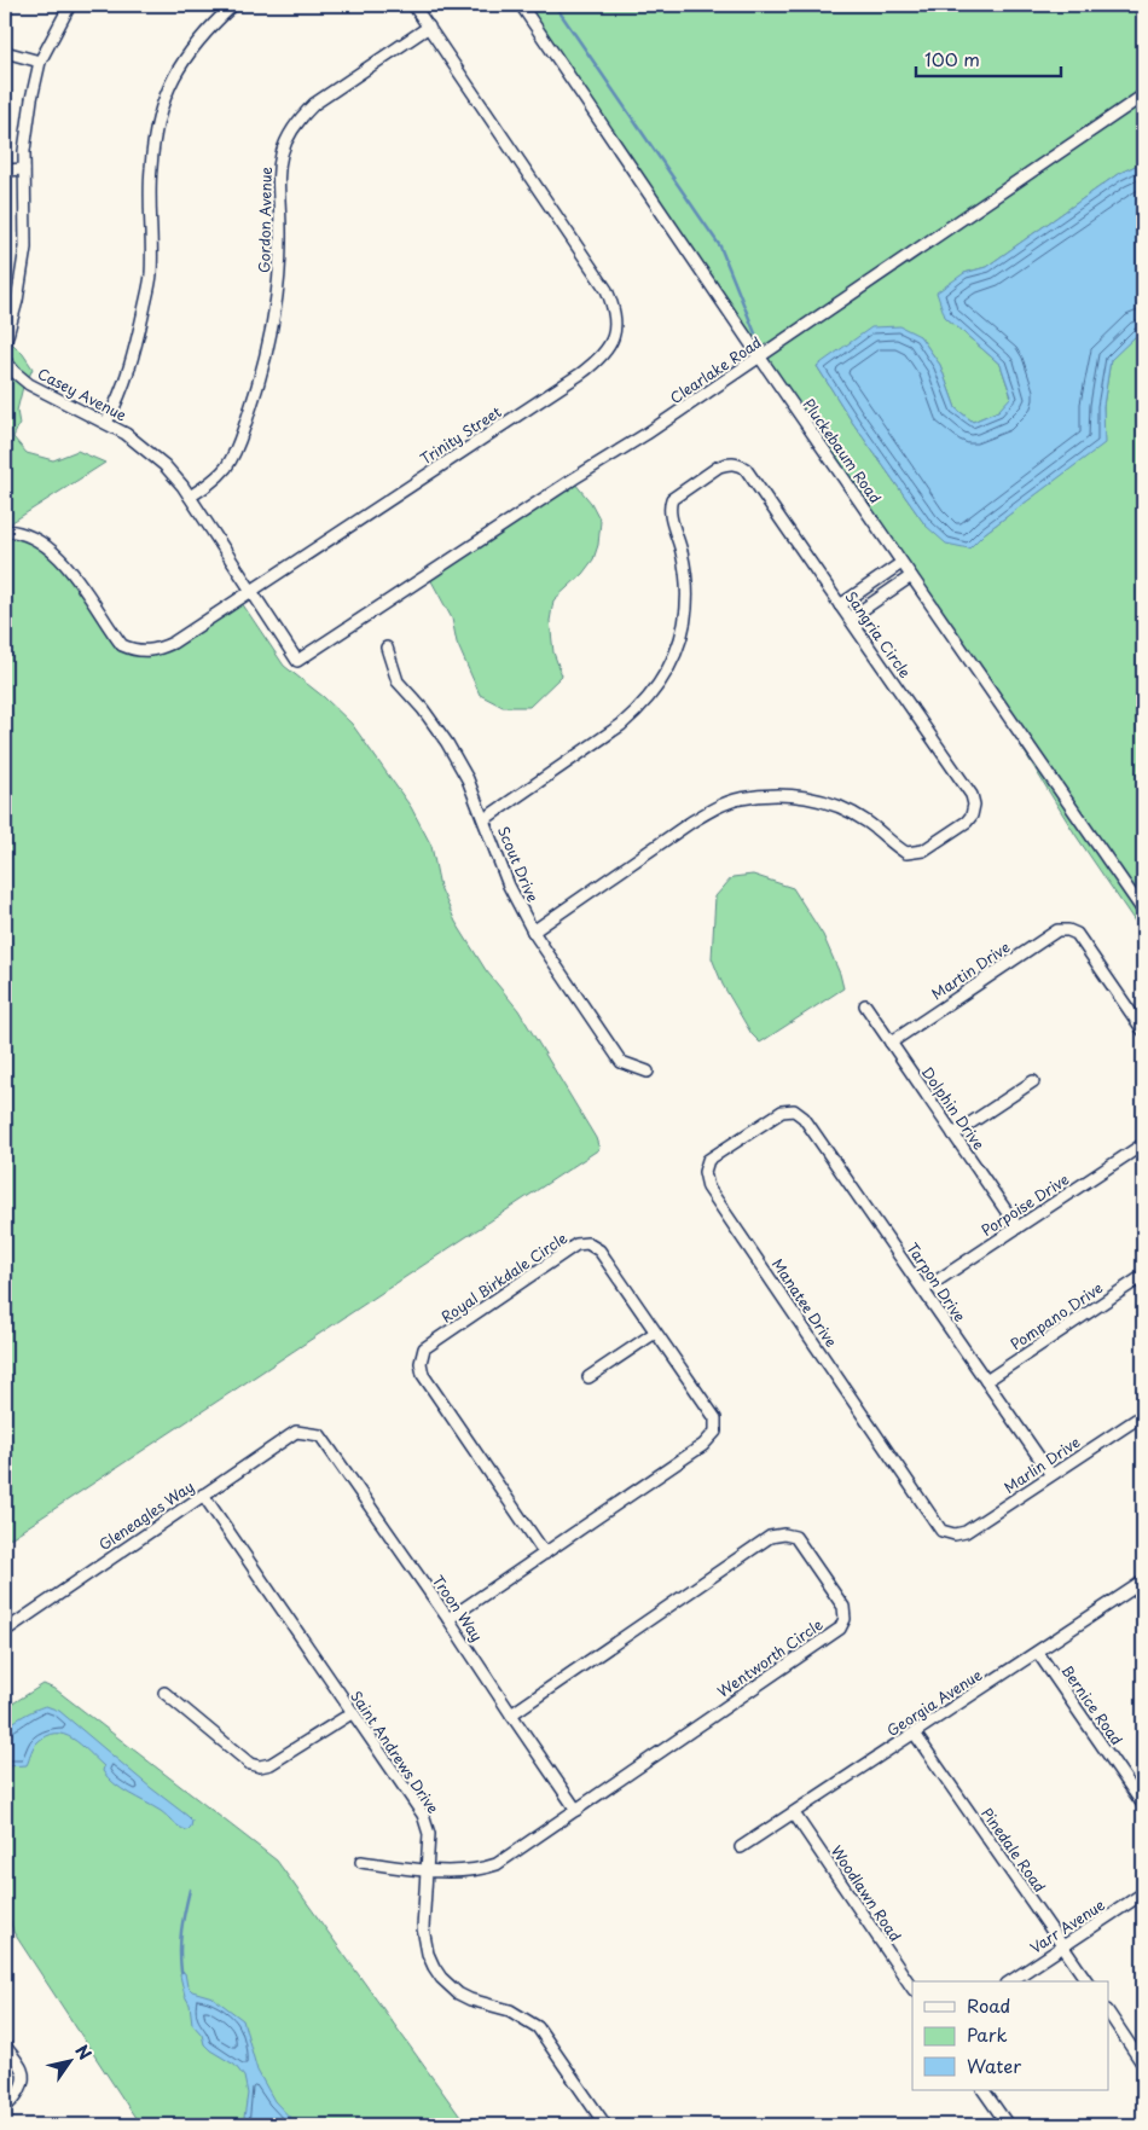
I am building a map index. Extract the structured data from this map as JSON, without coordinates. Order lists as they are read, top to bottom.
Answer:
{
  "streets": {
    "street": [
      "Gordon Avenue",
      "Clearlake Road",
      "Casey Avenue",
      "Trinity Street",
      "Pluckebaum Road",
      "Sangria Circle",
      "Scout Drive",
      "Martin Drive",
      "Dolphin Drive",
      "Porpoise Drive",
      "Royal Birkdale Circle",
      "Tarpon Drive",
      "Manatee Drive",
      "Pompano Drive",
      "Marlin Drive",
      "Gleneagles Way",
      "Troon Way",
      "Wentworth Circle",
      "Georgia Avenue",
      "Bernice Road",
      "Saint Andrews Drive",
      "Pinedale Road",
      "Woodlawn Road",
      "Varr Avenue"
    ]
  },
  "crossings": [
    ["Gordon Avenue", "Casey Avenue"],
    ["Gordon Avenue", "Trinity Street"],
    ["Clearlake Road", "Casey Avenue"],
    ["Clearlake Road", "Pluckebaum Road"],
    ["Casey Avenue", "Trinity Street"],
    ["Sangria Circle", "Scout Drive"],
    ["Martin Drive", "Dolphin Drive"],
    ["Dolphin Drive", "Porpoise Drive"],
    ["Porpoise Drive", "Tarpon Drive"],
    ["Royal Birkdale Circle", "Troon Way"],
    ["Tarpon Drive", "Manatee Drive"],
    ["Tarpon Drive", "Pompano Drive"],
    ["Tarpon Drive", "Marlin Drive"],
    ["Manatee Drive", "Marlin Drive"],
    ["Gleneagles Way", "Troon Way"],
    ["Gleneagles Way", "Saint Andrews Drive"],
    ["Troon Way", "Wentworth Circle"],
    ["Wentworth Circle", "Saint Andrews Drive"],
    ["Georgia Avenue", "Bernice Road"],
    ["Georgia Avenue", "Pinedale Road"],
    ["Georgia Avenue", "Woodlawn Road"],
    ["Pinedale Road", "Varr Avenue"]
  ],
  "legend": ["Road", "Park", "Water"],
  "scale_bar": "100 m",
  "north": "top right"
}
